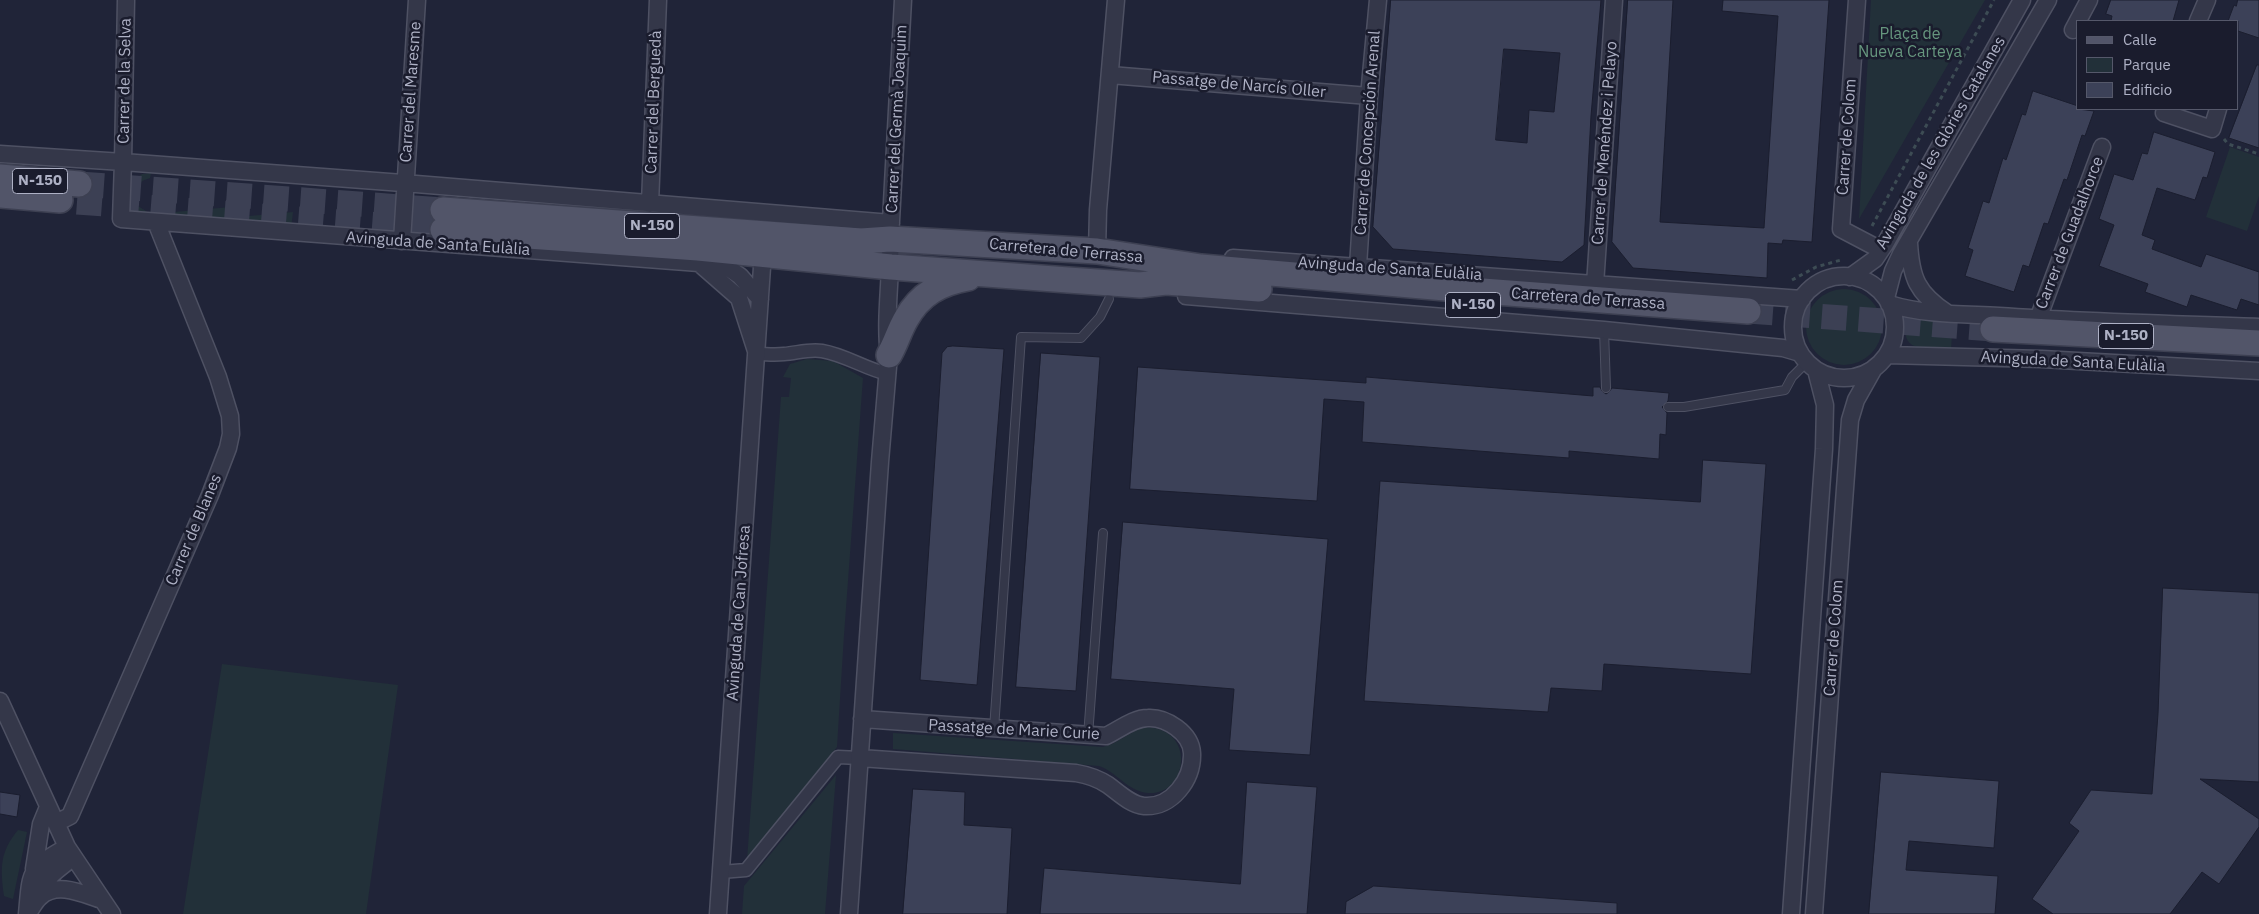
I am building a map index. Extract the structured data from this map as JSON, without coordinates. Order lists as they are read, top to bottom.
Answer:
{
  "streets": {
    "main road": ["N-150", "Carretera de Terrassa"],
    "street": [
      "Carrer de la Selva",
      "Passatge de Narcís Oller",
      "Carrer del Maresme",
      "Carrer del Berguedà",
      "Carrer del Germà Joaquim",
      "Carrer de Concepción Arenal",
      "Carrer de Colom",
      "Carrer de Menéndez i Pelayo",
      "Avinguda de les Glòries Catalanes",
      "Carrer de Guadalhorce",
      "Avinguda de Santa Eulàlia",
      "Carrer de Blanes",
      "Avinguda de Can Jofresa",
      "Passatge de Marie Curie"
    ]
  },
  "crossings": [
    ["Carrer de la Selva", "Avinguda de Santa Eulàlia"],
    ["Passatge de Narcís Oller", "Carrer de Concepción Arenal"],
    ["Carrer del Germà Joaquim", "Carretera de Terrassa"],
    ["Carrer de Concepción Arenal", "Avinguda de Santa Eulàlia"],
    ["Carrer de Colom", "Avinguda de les Glòries Catalanes"],
    ["Carrer de Colom", "Avinguda de Santa Eulàlia"],
    ["Carrer de Menéndez i Pelayo", "Avinguda de Santa Eulàlia"],
    ["Avinguda de les Glòries Catalanes", "Avinguda de Santa Eulàlia"],
    ["Avinguda de Santa Eulàlia", "Carretera de Terrassa"],
    ["Avinguda de Santa Eulàlia", "Carrer de Blanes"],
    ["Avinguda de Santa Eulàlia", "Avinguda de Can Jofresa"],
    ["Carretera de Terrassa", "Avinguda de Can Jofresa"]
  ],
  "parks": ["Plaça de Nueva Carteya"],
  "legend": ["Calle", "Parque", "Edificio"]
}
